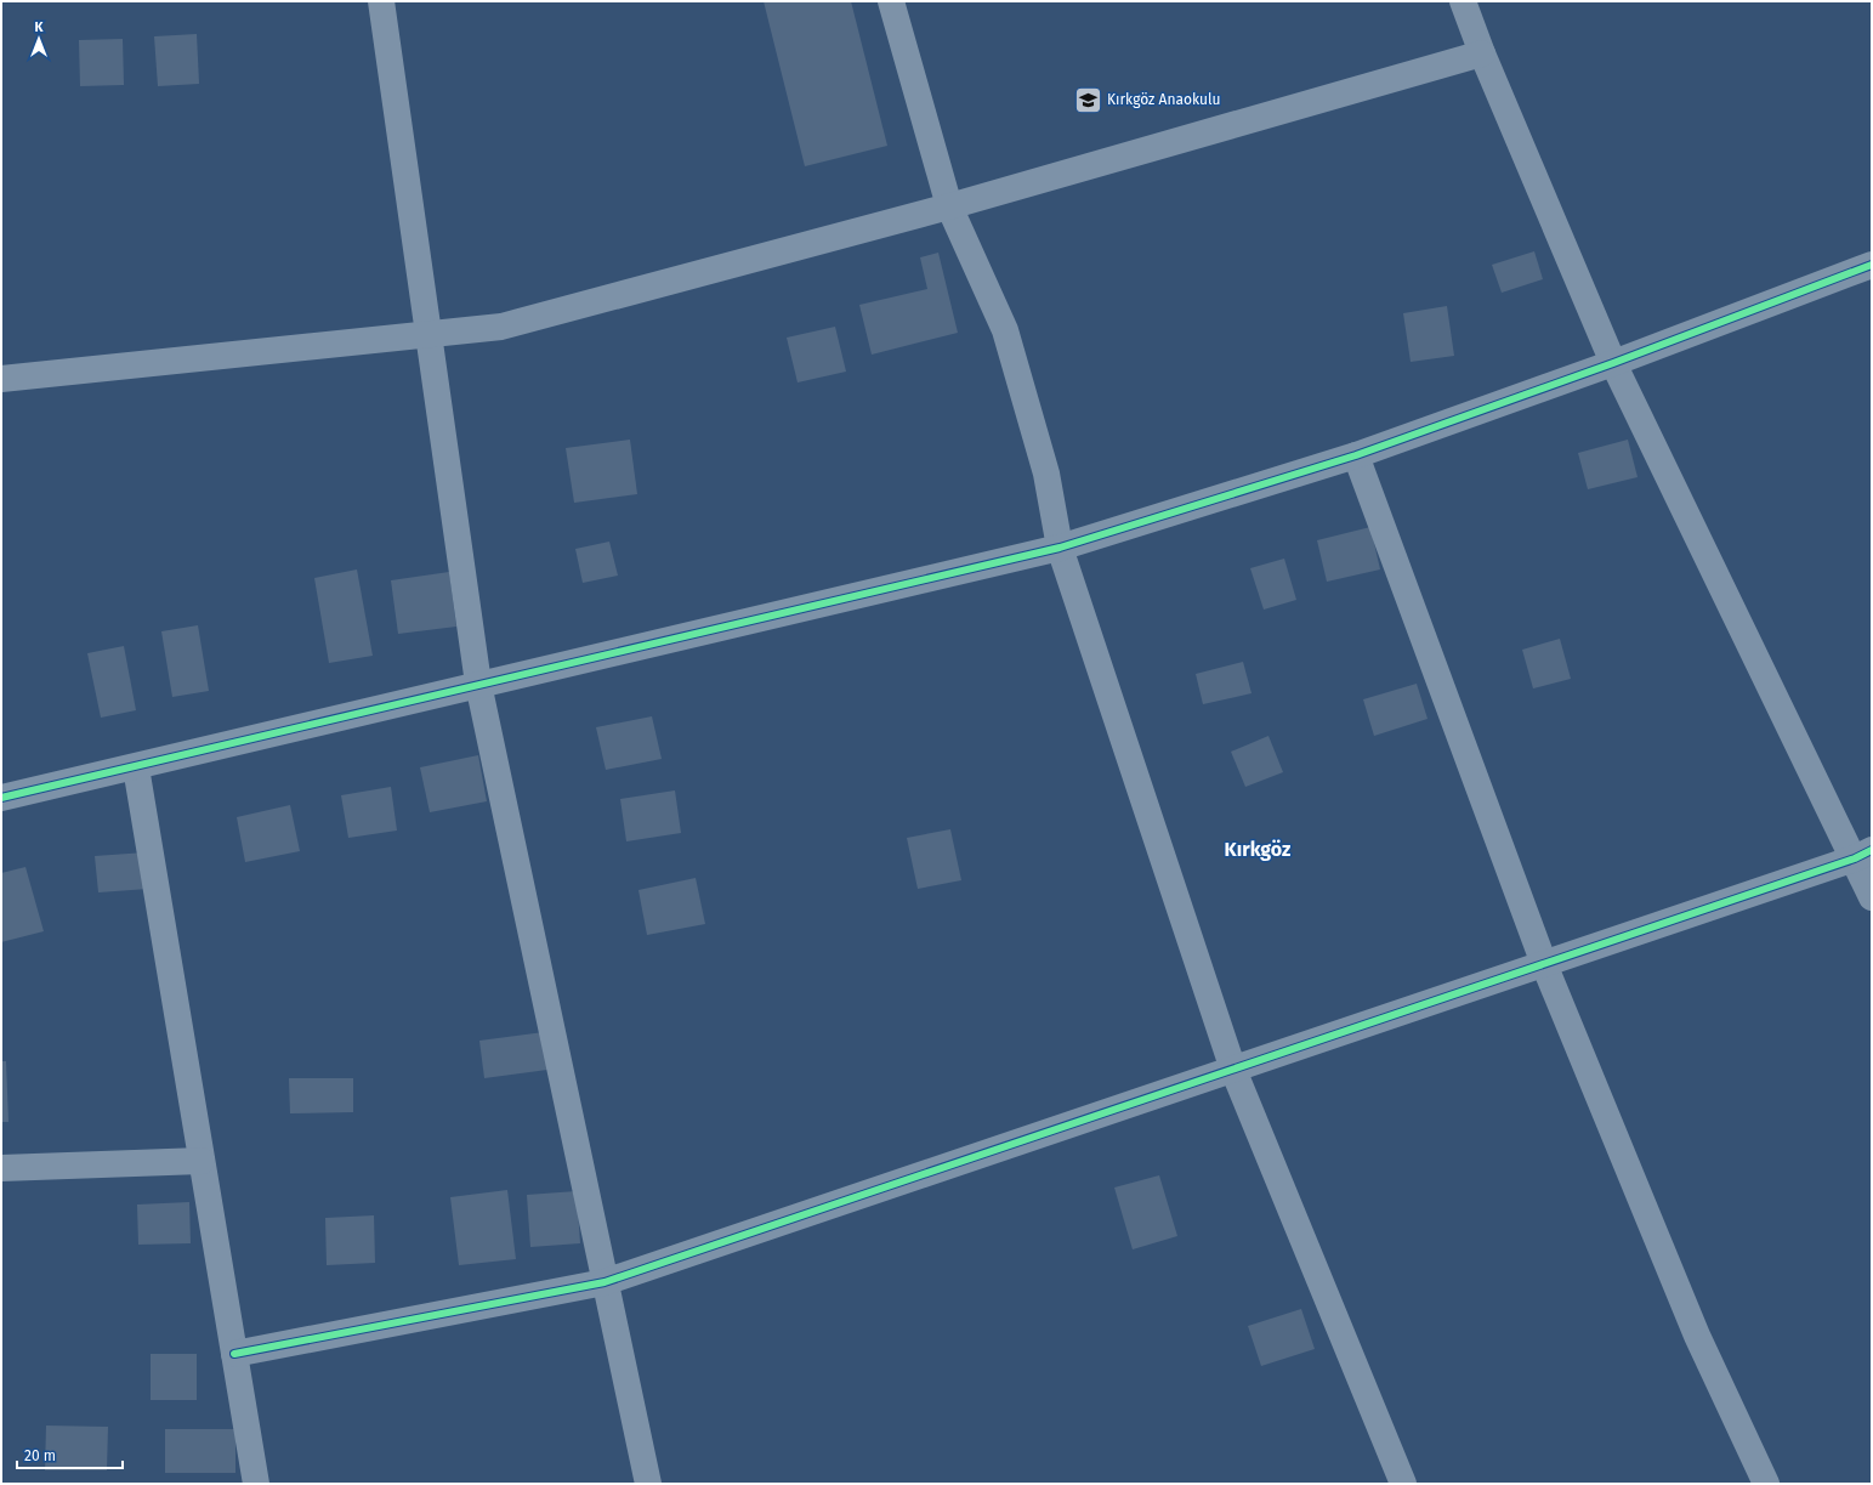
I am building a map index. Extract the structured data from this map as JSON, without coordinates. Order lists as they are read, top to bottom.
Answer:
{
  "districts": ["Kırkgöz"],
  "places": {
    "school or university": ["Kırkgöz Anaokulu"]
  },
  "scale_bar": "20 m",
  "north": "top"
}
